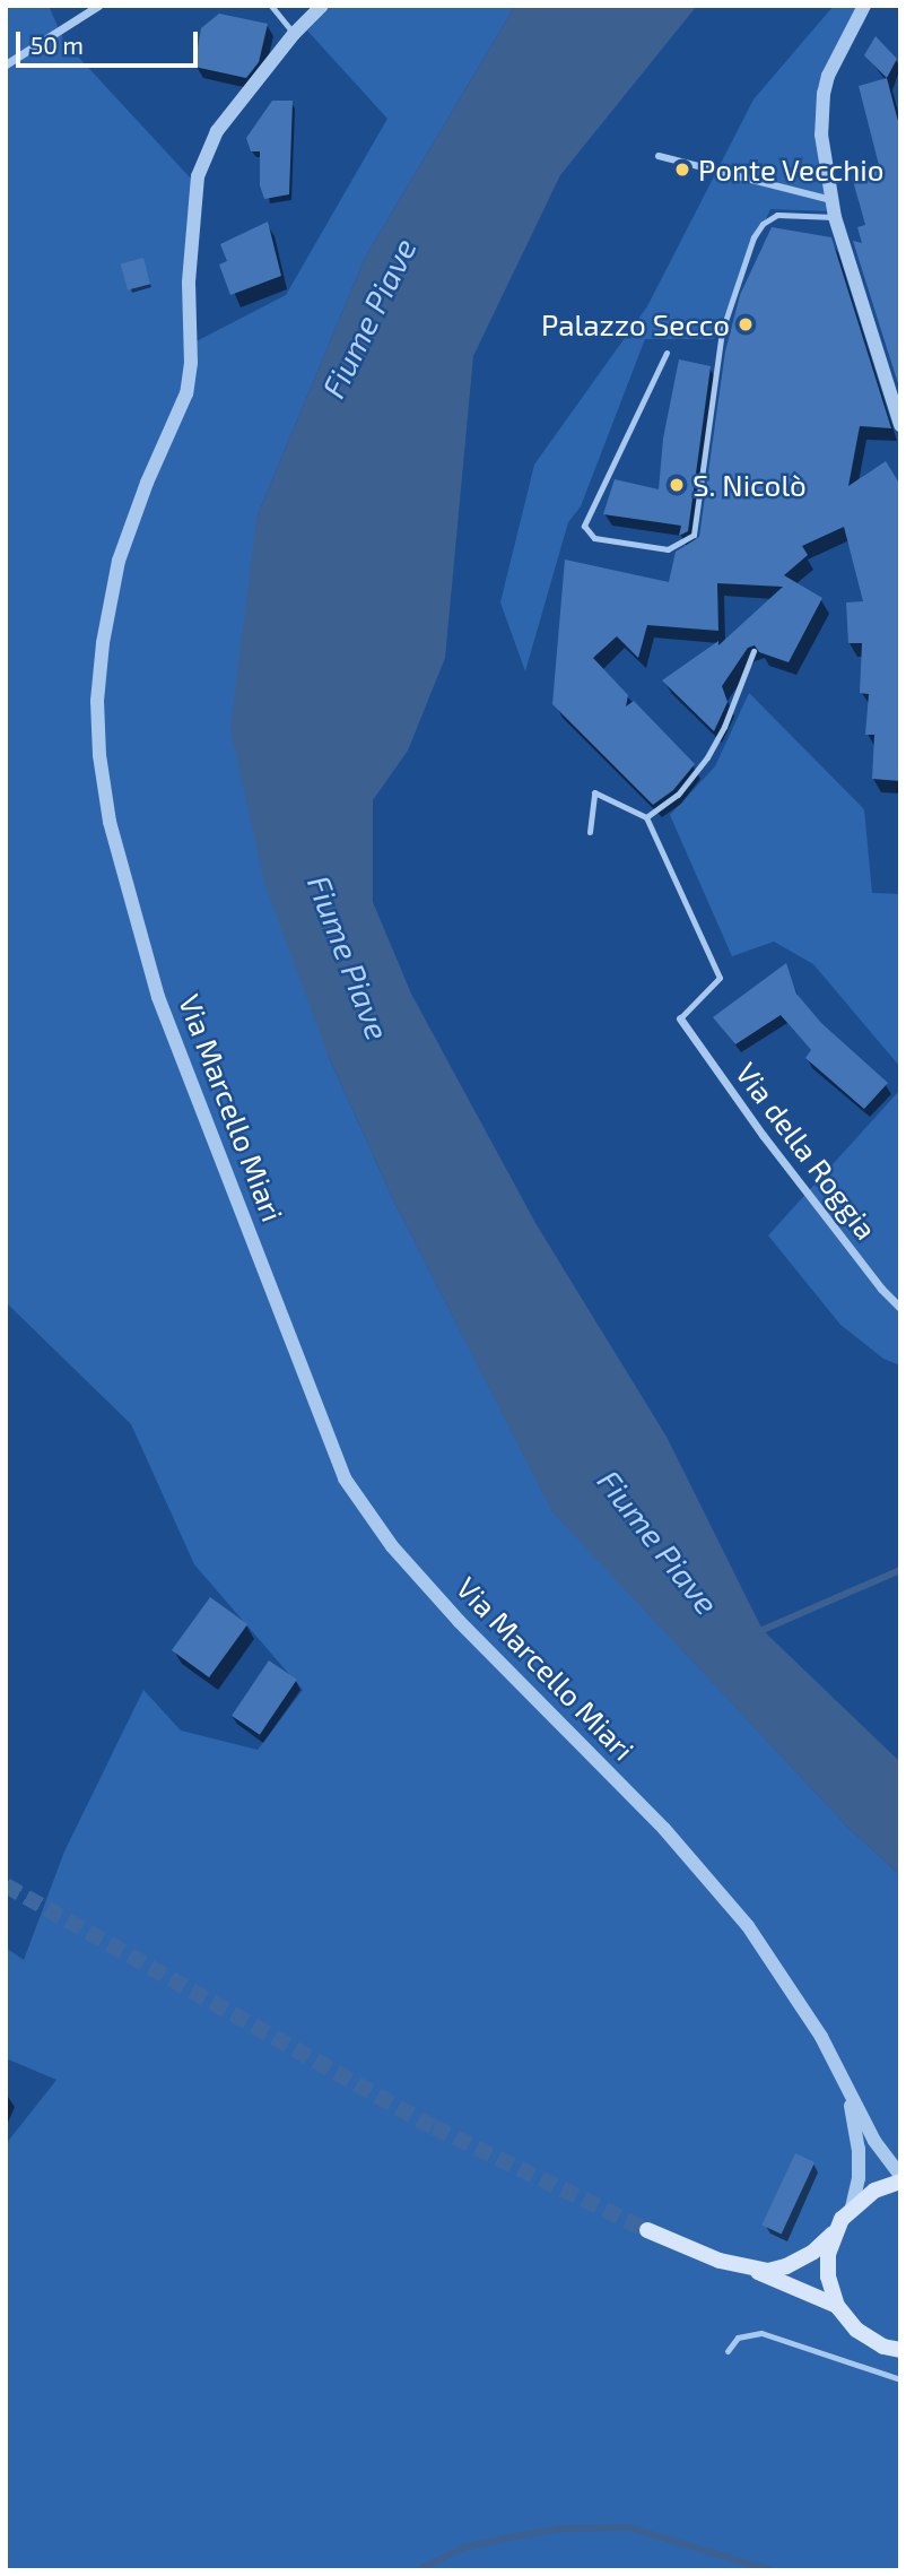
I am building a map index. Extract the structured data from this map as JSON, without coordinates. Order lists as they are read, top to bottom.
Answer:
{
  "streets": {
    "main road": ["Via Marcello Miari"],
    "street": ["Via della Roggia"]
  },
  "water": ["Fiume Piave"],
  "places": ["Ponte Vecchio", "Palazzo Secco", "S. Nicolò"],
  "scale_bar": "50 m"
}
